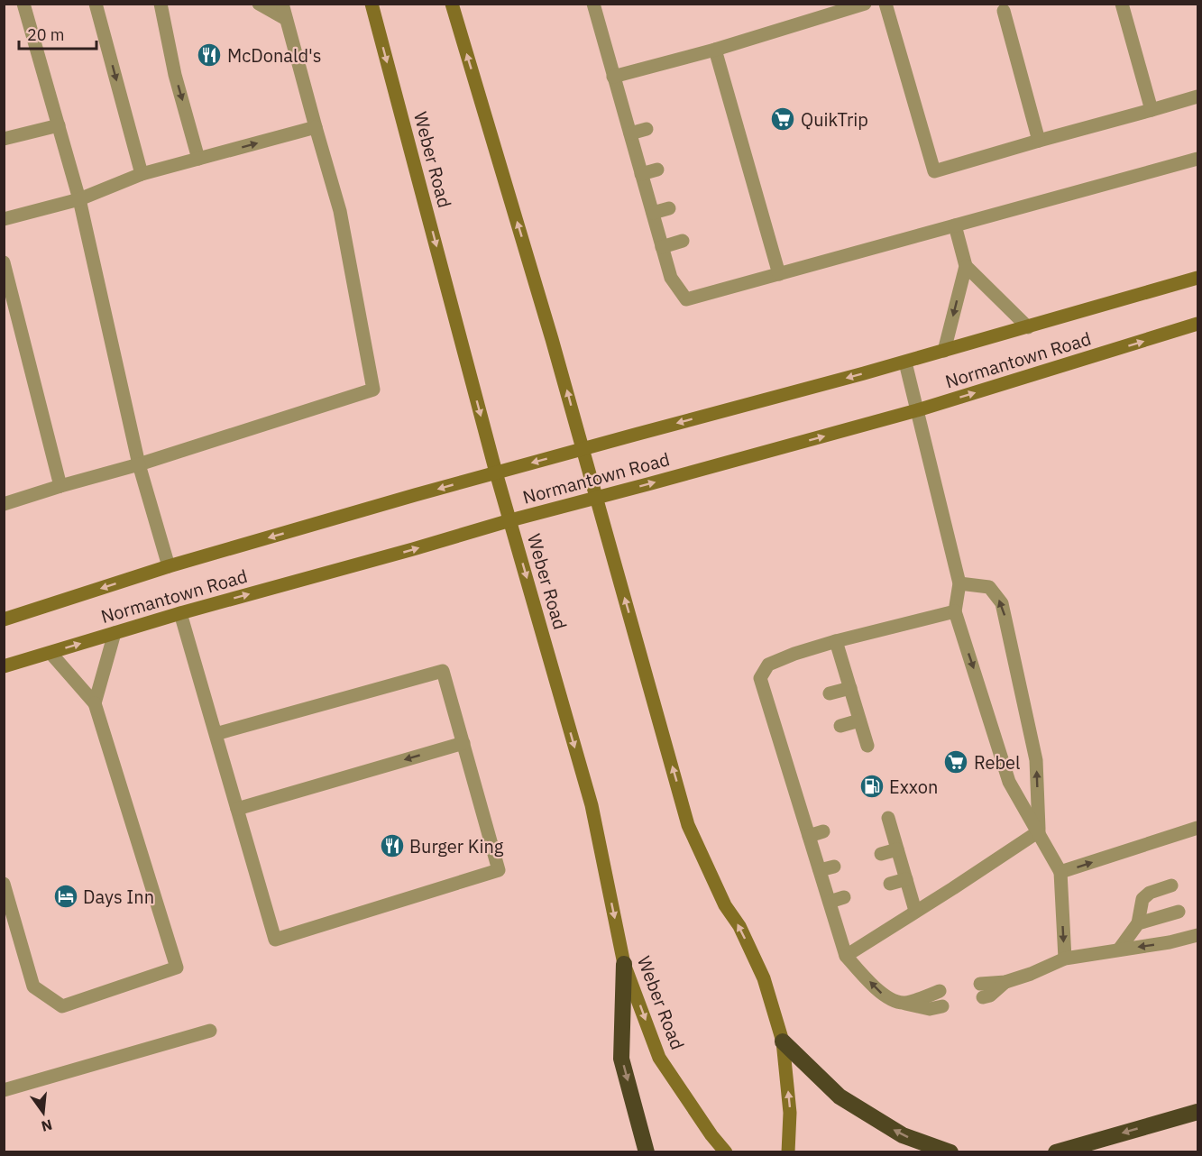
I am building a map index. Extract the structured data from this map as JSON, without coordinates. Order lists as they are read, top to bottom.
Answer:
{
  "streets": {
    "street": ["Weber Road", "Normantown Road"]
  },
  "crossings": [
    ["Weber Road", "Normantown Road"]
  ],
  "places": {
    "restaurant": ["McDonald's", "Burger King"],
    "supermarket": ["QuikTrip", "Rebel"],
    "fuel station": ["Exxon"],
    "hotel": ["Days Inn"]
  },
  "scale_bar": "20 m",
  "north": "bottom"
}
